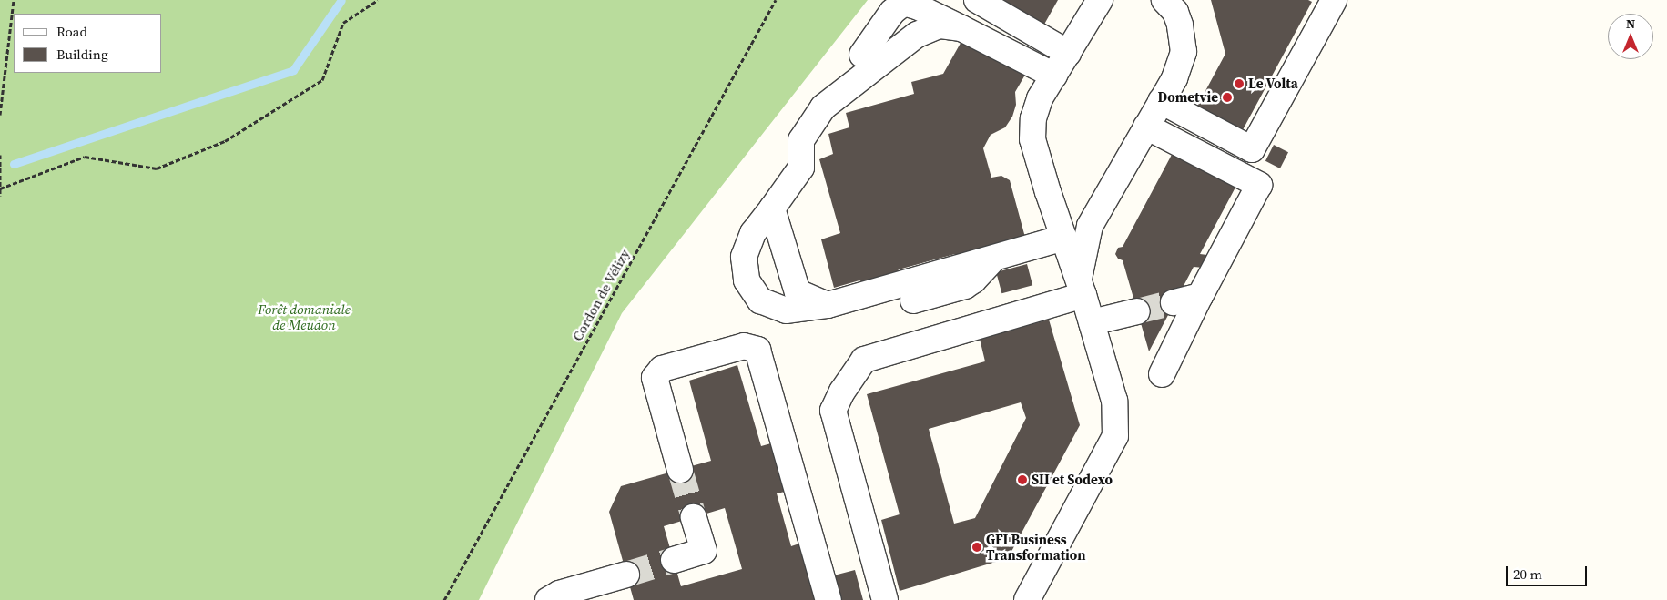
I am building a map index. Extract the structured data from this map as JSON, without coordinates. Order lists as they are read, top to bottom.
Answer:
{
  "streets": {
    "path": ["Cordon de Vélizy"]
  },
  "parks": ["Forêt domaniale de Meudon"],
  "places": [
    "Le Volta",
    "Dometvie",
    "SII et Sodexo",
    "GFI Business Transformation"
  ],
  "legend": ["Road", "Building"],
  "scale_bar": "20 m",
  "north": "top"
}
